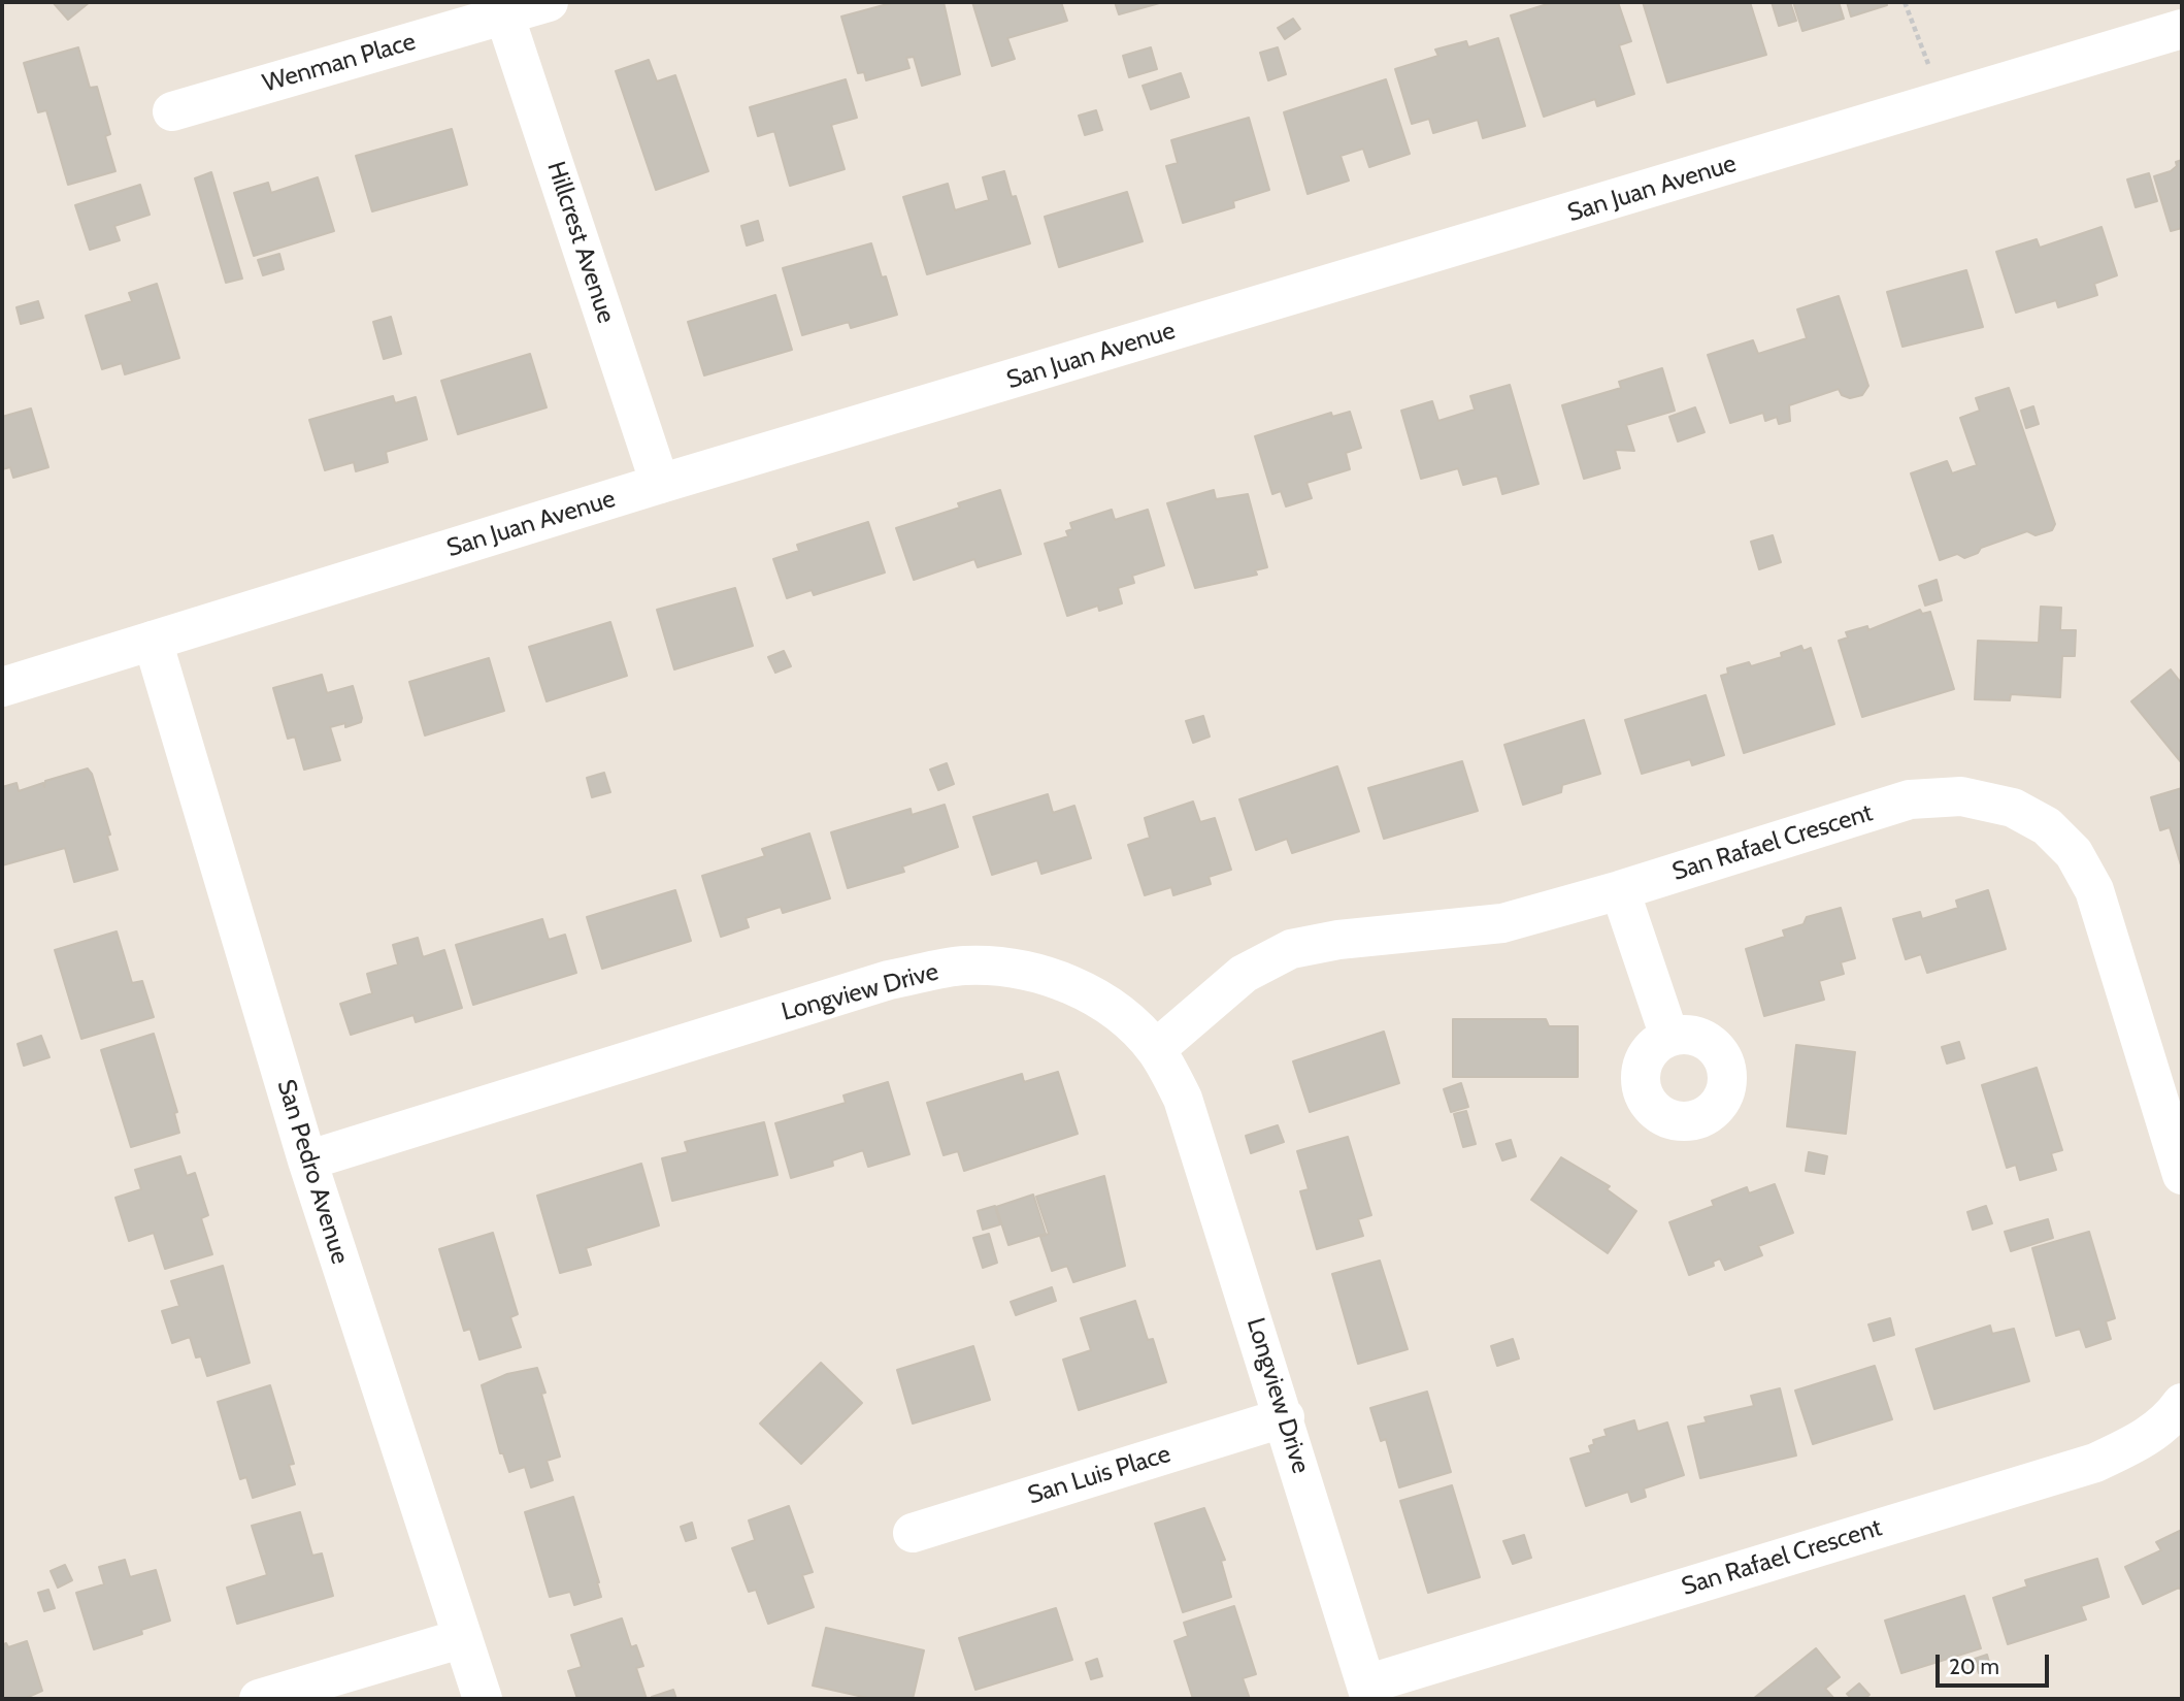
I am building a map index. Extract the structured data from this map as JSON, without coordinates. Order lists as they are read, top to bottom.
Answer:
{
  "streets": {
    "street": [
      "Wenman Place",
      "San Juan Avenue",
      "Hillcrest Avenue",
      "San Rafael Crescent",
      "Longview Drive",
      "San Pedro Avenue",
      "San Luis Place"
    ]
  },
  "crossings": [
    ["Wenman Place", "Hillcrest Avenue"],
    ["San Juan Avenue", "Hillcrest Avenue"],
    ["San Juan Avenue", "San Pedro Avenue"],
    ["San Rafael Crescent", "Longview Drive"],
    ["Longview Drive", "San Pedro Avenue"],
    ["Longview Drive", "San Luis Place"]
  ],
  "scale_bar": "20 m"
}
